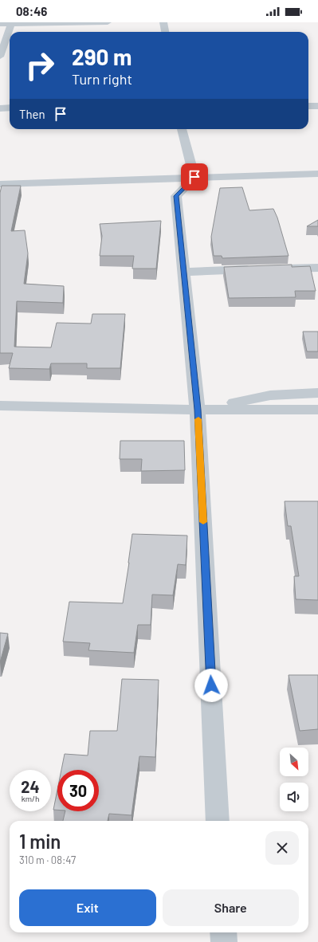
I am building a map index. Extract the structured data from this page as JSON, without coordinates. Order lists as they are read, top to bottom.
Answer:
{
  "north": "bottom right",
  "page": {
    "status": "08:46",
    "turn": ["290 m", "Turn right"],
    "then": "Then",
    "speed": "24 km/h",
    "limit": "30",
    "heading": ["1 min", "310 m · 08:47"],
    "buttons": ["Exit", "Share"]
  }
}
